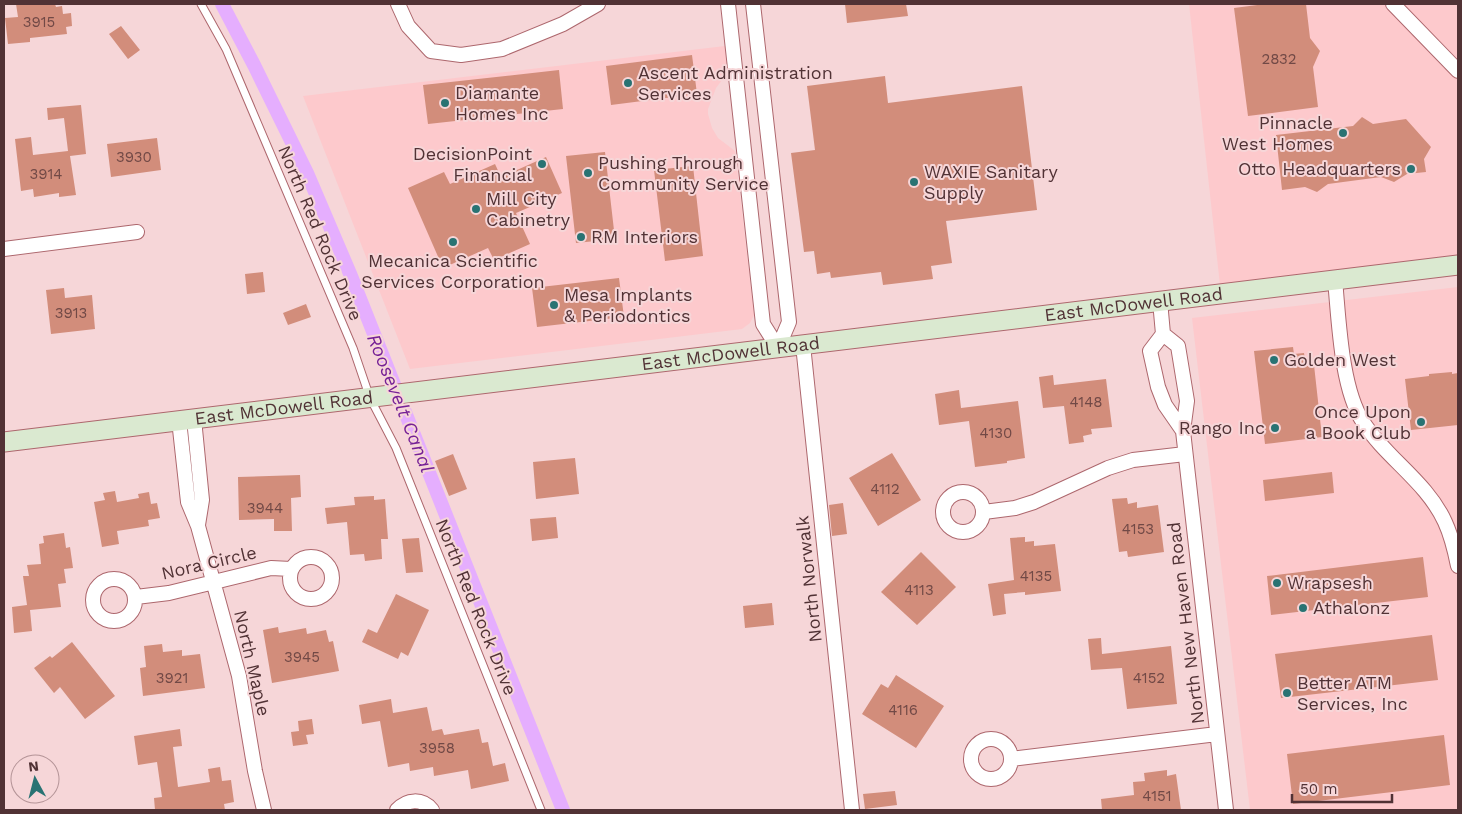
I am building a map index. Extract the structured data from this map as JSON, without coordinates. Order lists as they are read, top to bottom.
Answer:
{
  "streets": {
    "main road": ["East McDowell Road"],
    "street": [
      "Nora Circle",
      "North Norwalk",
      "North New Haven Road",
      "North Maple"
    ],
    "lane": ["North Red Rock Drive"]
  },
  "crossings": [
    ["North Red Rock Drive", "East McDowell Road"],
    ["East McDowell Road", "North Norwalk"],
    ["East McDowell Road", "North Maple"],
    ["Nora Circle", "North Maple"]
  ],
  "water": ["Roosevelt Canal"],
  "places": [
    "Ascent Administration Services",
    "Diamante Homes Inc",
    "Pinnacle West Homes",
    "DecisionPoint Financial",
    "Otto Headquarters",
    "Pushing Through Community Service",
    "WAXIE Sanitary Supply",
    "Mill City Cabinetry",
    "RM Interiors",
    "Mecanica Scientific Services Corporation",
    "Mesa Implants & Periodontics",
    "Golden West",
    "Once Upon a Book Club",
    "Rango Inc",
    "Wrapsesh",
    "Athalonz",
    "Better ATM Services, Inc"
  ],
  "house_numbers": [
    "3915",
    "2832",
    "3930",
    "3914",
    "3913",
    "4148",
    "4130",
    "4112",
    "3944",
    "4153",
    "4135",
    "4113",
    "3945",
    "3921",
    "4152",
    "4116",
    "3958",
    "4151"
  ],
  "scale_bar": "50 m",
  "north": "top"
}
